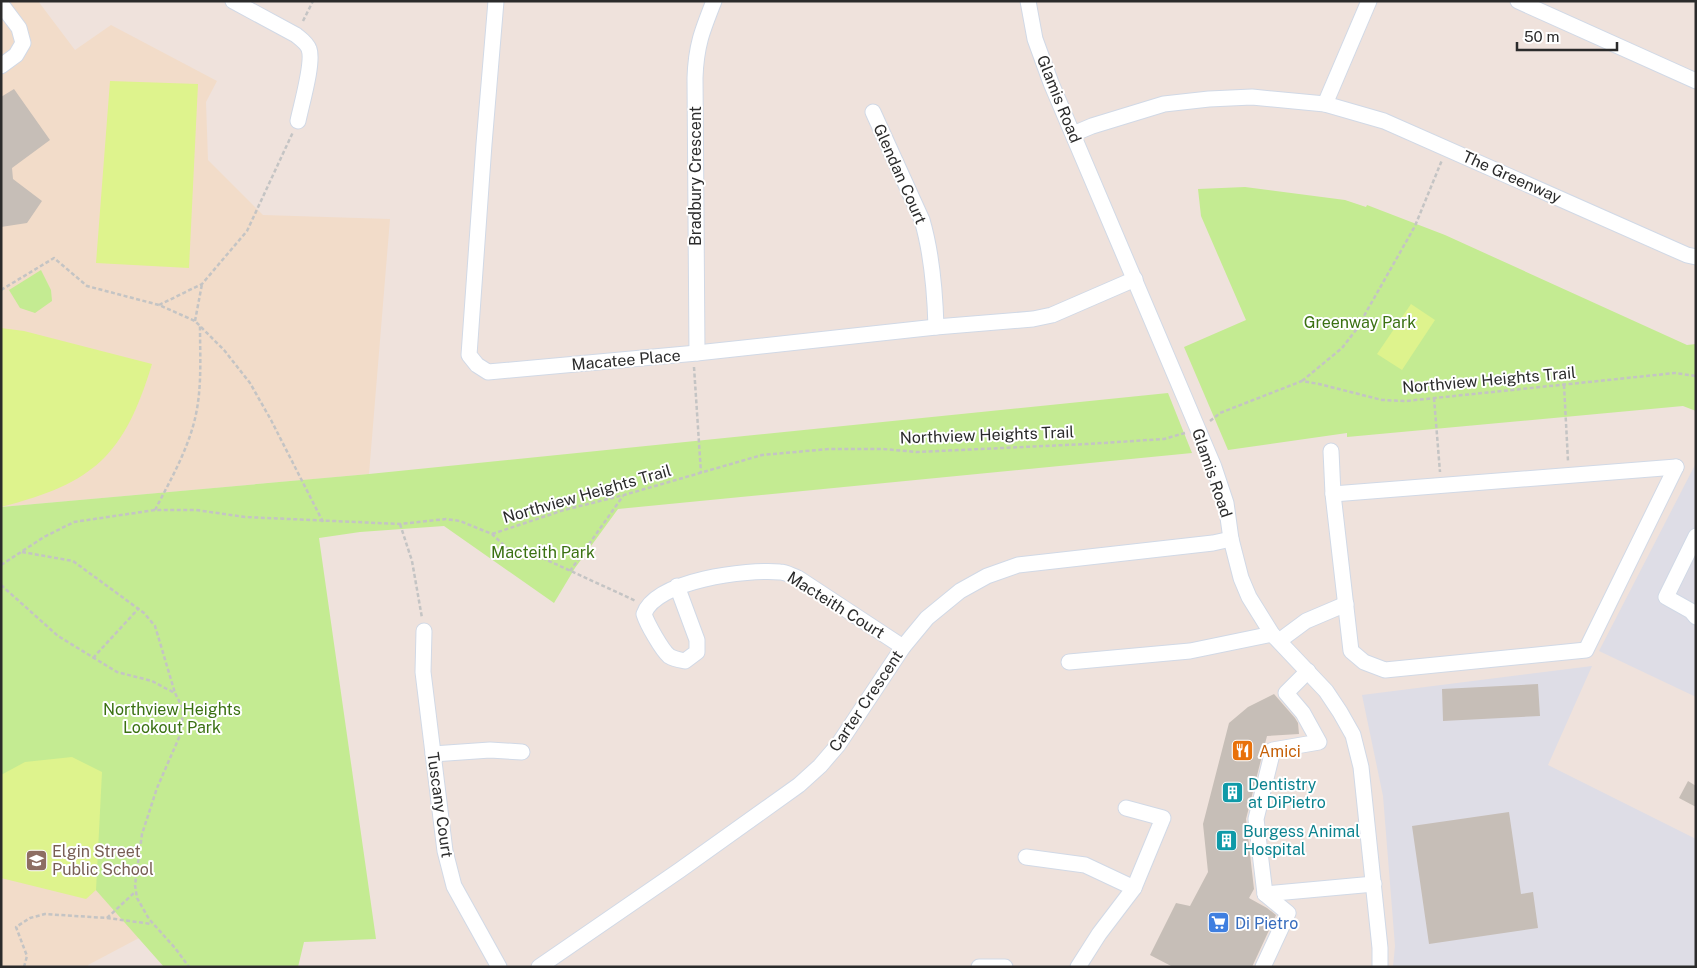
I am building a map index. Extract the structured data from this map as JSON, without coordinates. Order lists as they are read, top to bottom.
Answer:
{
  "streets": {
    "street": [
      "Glamis Road",
      "Glendan Court",
      "Bradbury Crescent",
      "The Greenway",
      "Macatee Place",
      "Macteith Court",
      "Carter Crescent",
      "Tuscany Court"
    ],
    "path": ["Northview Heights Trail"]
  },
  "crossings": [
    ["Glamis Road", "The Greenway"],
    ["Glamis Road", "Macatee Place"],
    ["Glamis Road", "Carter Crescent"],
    ["Glendan Court", "Macatee Place"],
    ["Bradbury Crescent", "Macatee Place"],
    ["Macteith Court", "Carter Crescent"]
  ],
  "parks": ["Greenway Park", "Macteith Park", "Northview Heights Lookout Park"],
  "places": {
    "restaurant": ["Amici"],
    "building": ["Dentistry at DiPietro", "Burgess Animal Hospital"],
    "school or university": ["Elgin Street Public School"],
    "supermarket": ["Di Pietro"]
  },
  "scale_bar": "50 m"
}
